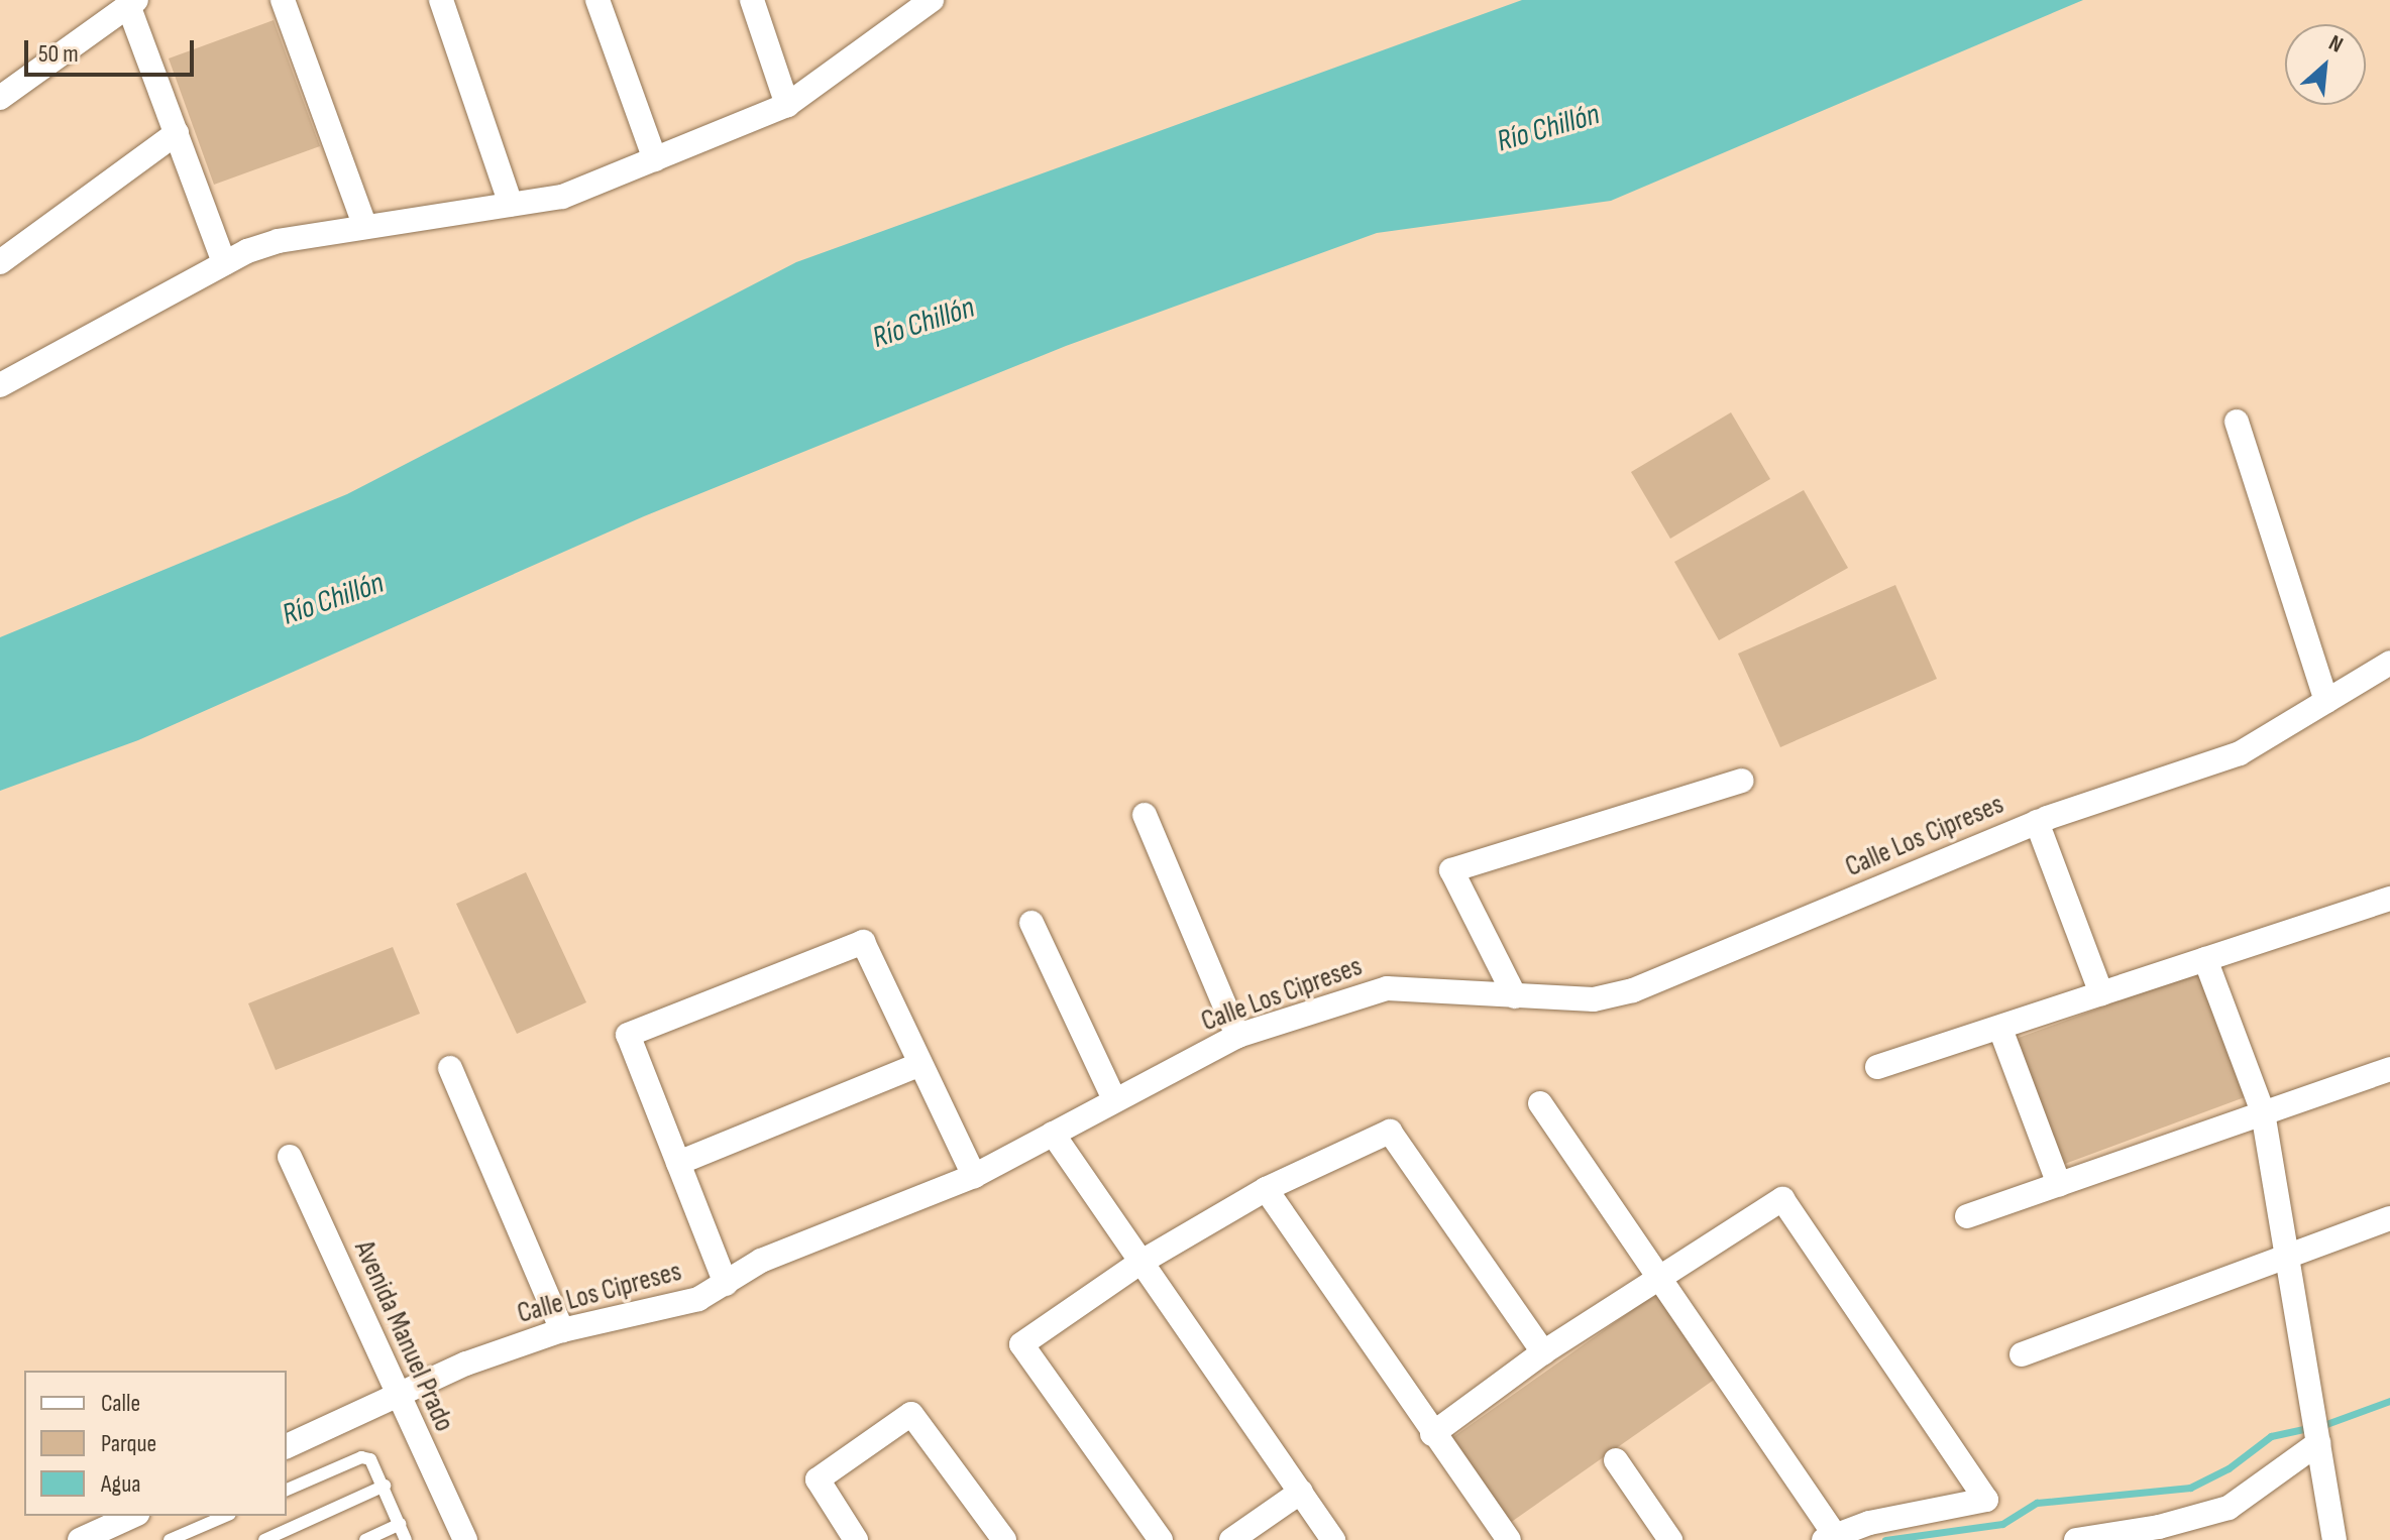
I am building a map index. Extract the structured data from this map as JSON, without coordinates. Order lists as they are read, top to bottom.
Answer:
{
  "streets": {
    "street": ["Calle Los Cipreses", "Avenida Manuel Prado"]
  },
  "crossings": [
    ["Calle Los Cipreses", "Avenida Manuel Prado"]
  ],
  "water": ["Río Chillón"],
  "legend": ["Calle", "Parque", "Agua"],
  "scale_bar": "50 m",
  "north": "top right"
}
